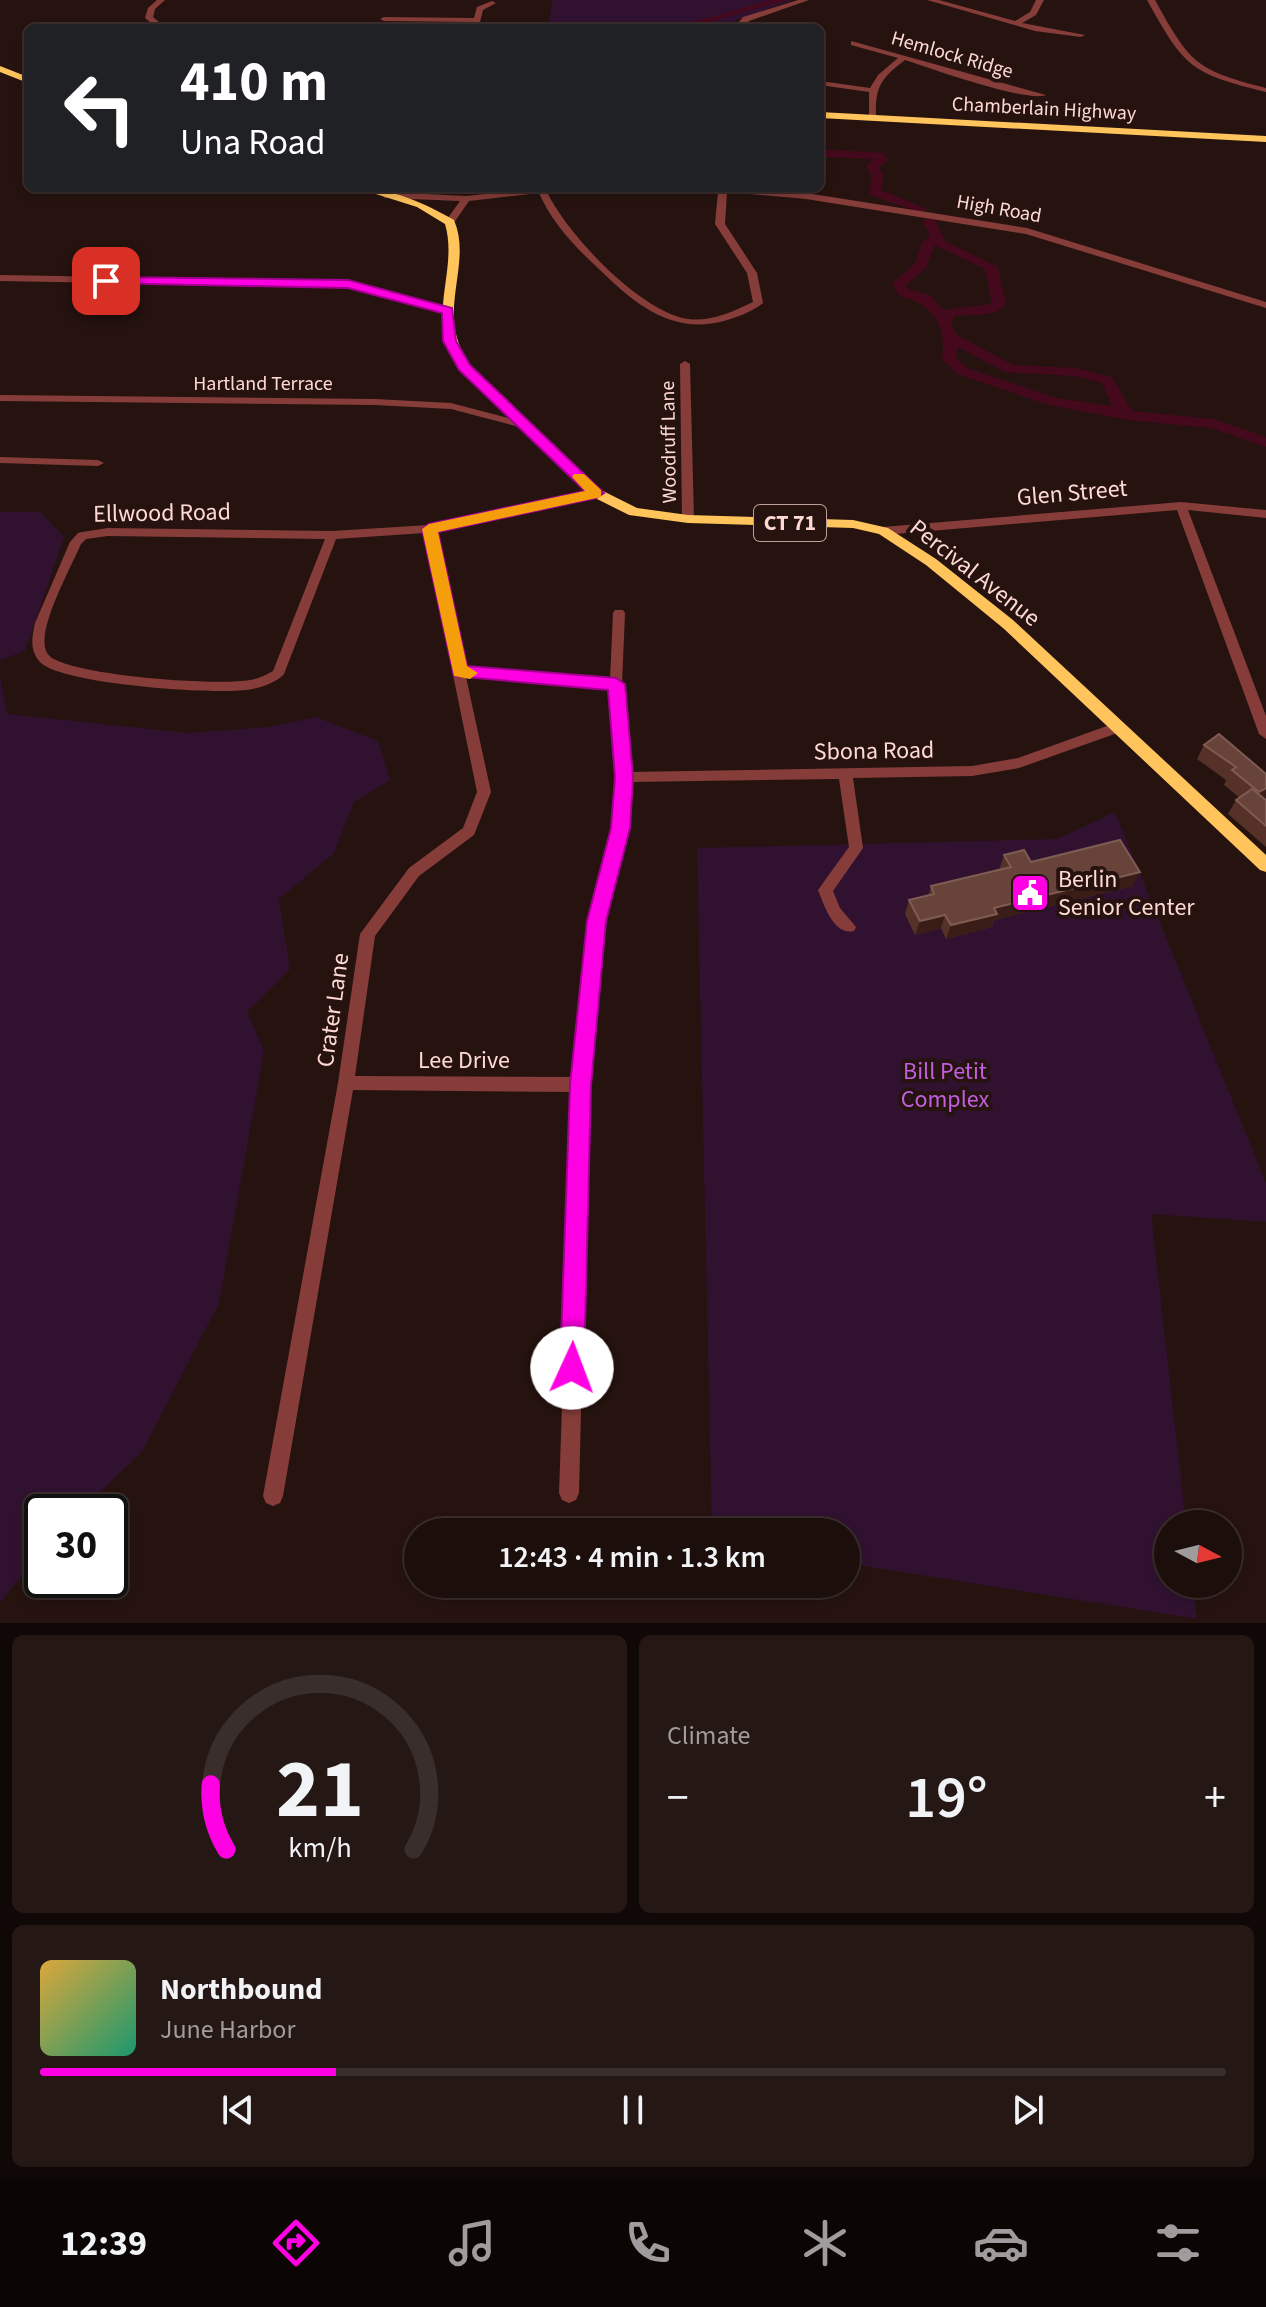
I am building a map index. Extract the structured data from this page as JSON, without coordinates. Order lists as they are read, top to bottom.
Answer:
{
  "streets": {
    "main road": ["Chamberlain Highway", "CT 71", "Percival Avenue"],
    "street": [
      "Hemlock Ridge",
      "High Road",
      "Hartland Terrace",
      "Woodruff Lane",
      "Glen Street",
      "Ellwood Road",
      "Sbona Road",
      "Crater Lane",
      "Lee Drive"
    ]
  },
  "crossings": [
    ["Hartland Terrace", "Percival Avenue"],
    ["Woodruff Lane", "Percival Avenue"],
    ["Glen Street", "Percival Avenue"],
    ["Ellwood Road", "Percival Avenue"],
    ["Ellwood Road", "Crater Lane"],
    ["Percival Avenue", "Sbona Road"],
    ["Crater Lane", "Lee Drive"]
  ],
  "parks": ["Bill Petit Complex"],
  "places": {
    "public building": ["Berlin Senior Center"]
  },
  "north": "right",
  "page": {
    "turn": ["410 m", "Una Road"],
    "limit": "30",
    "trip": "12:43 · 4 min · 1.3 km",
    "tile": "Climate",
    "heat": ["−", "19°", "+"],
    "song": ["Northbound", "June Harbor"],
    "tabs": "12:39",
    "gauge": ["21", "km/h"]
  }
}
